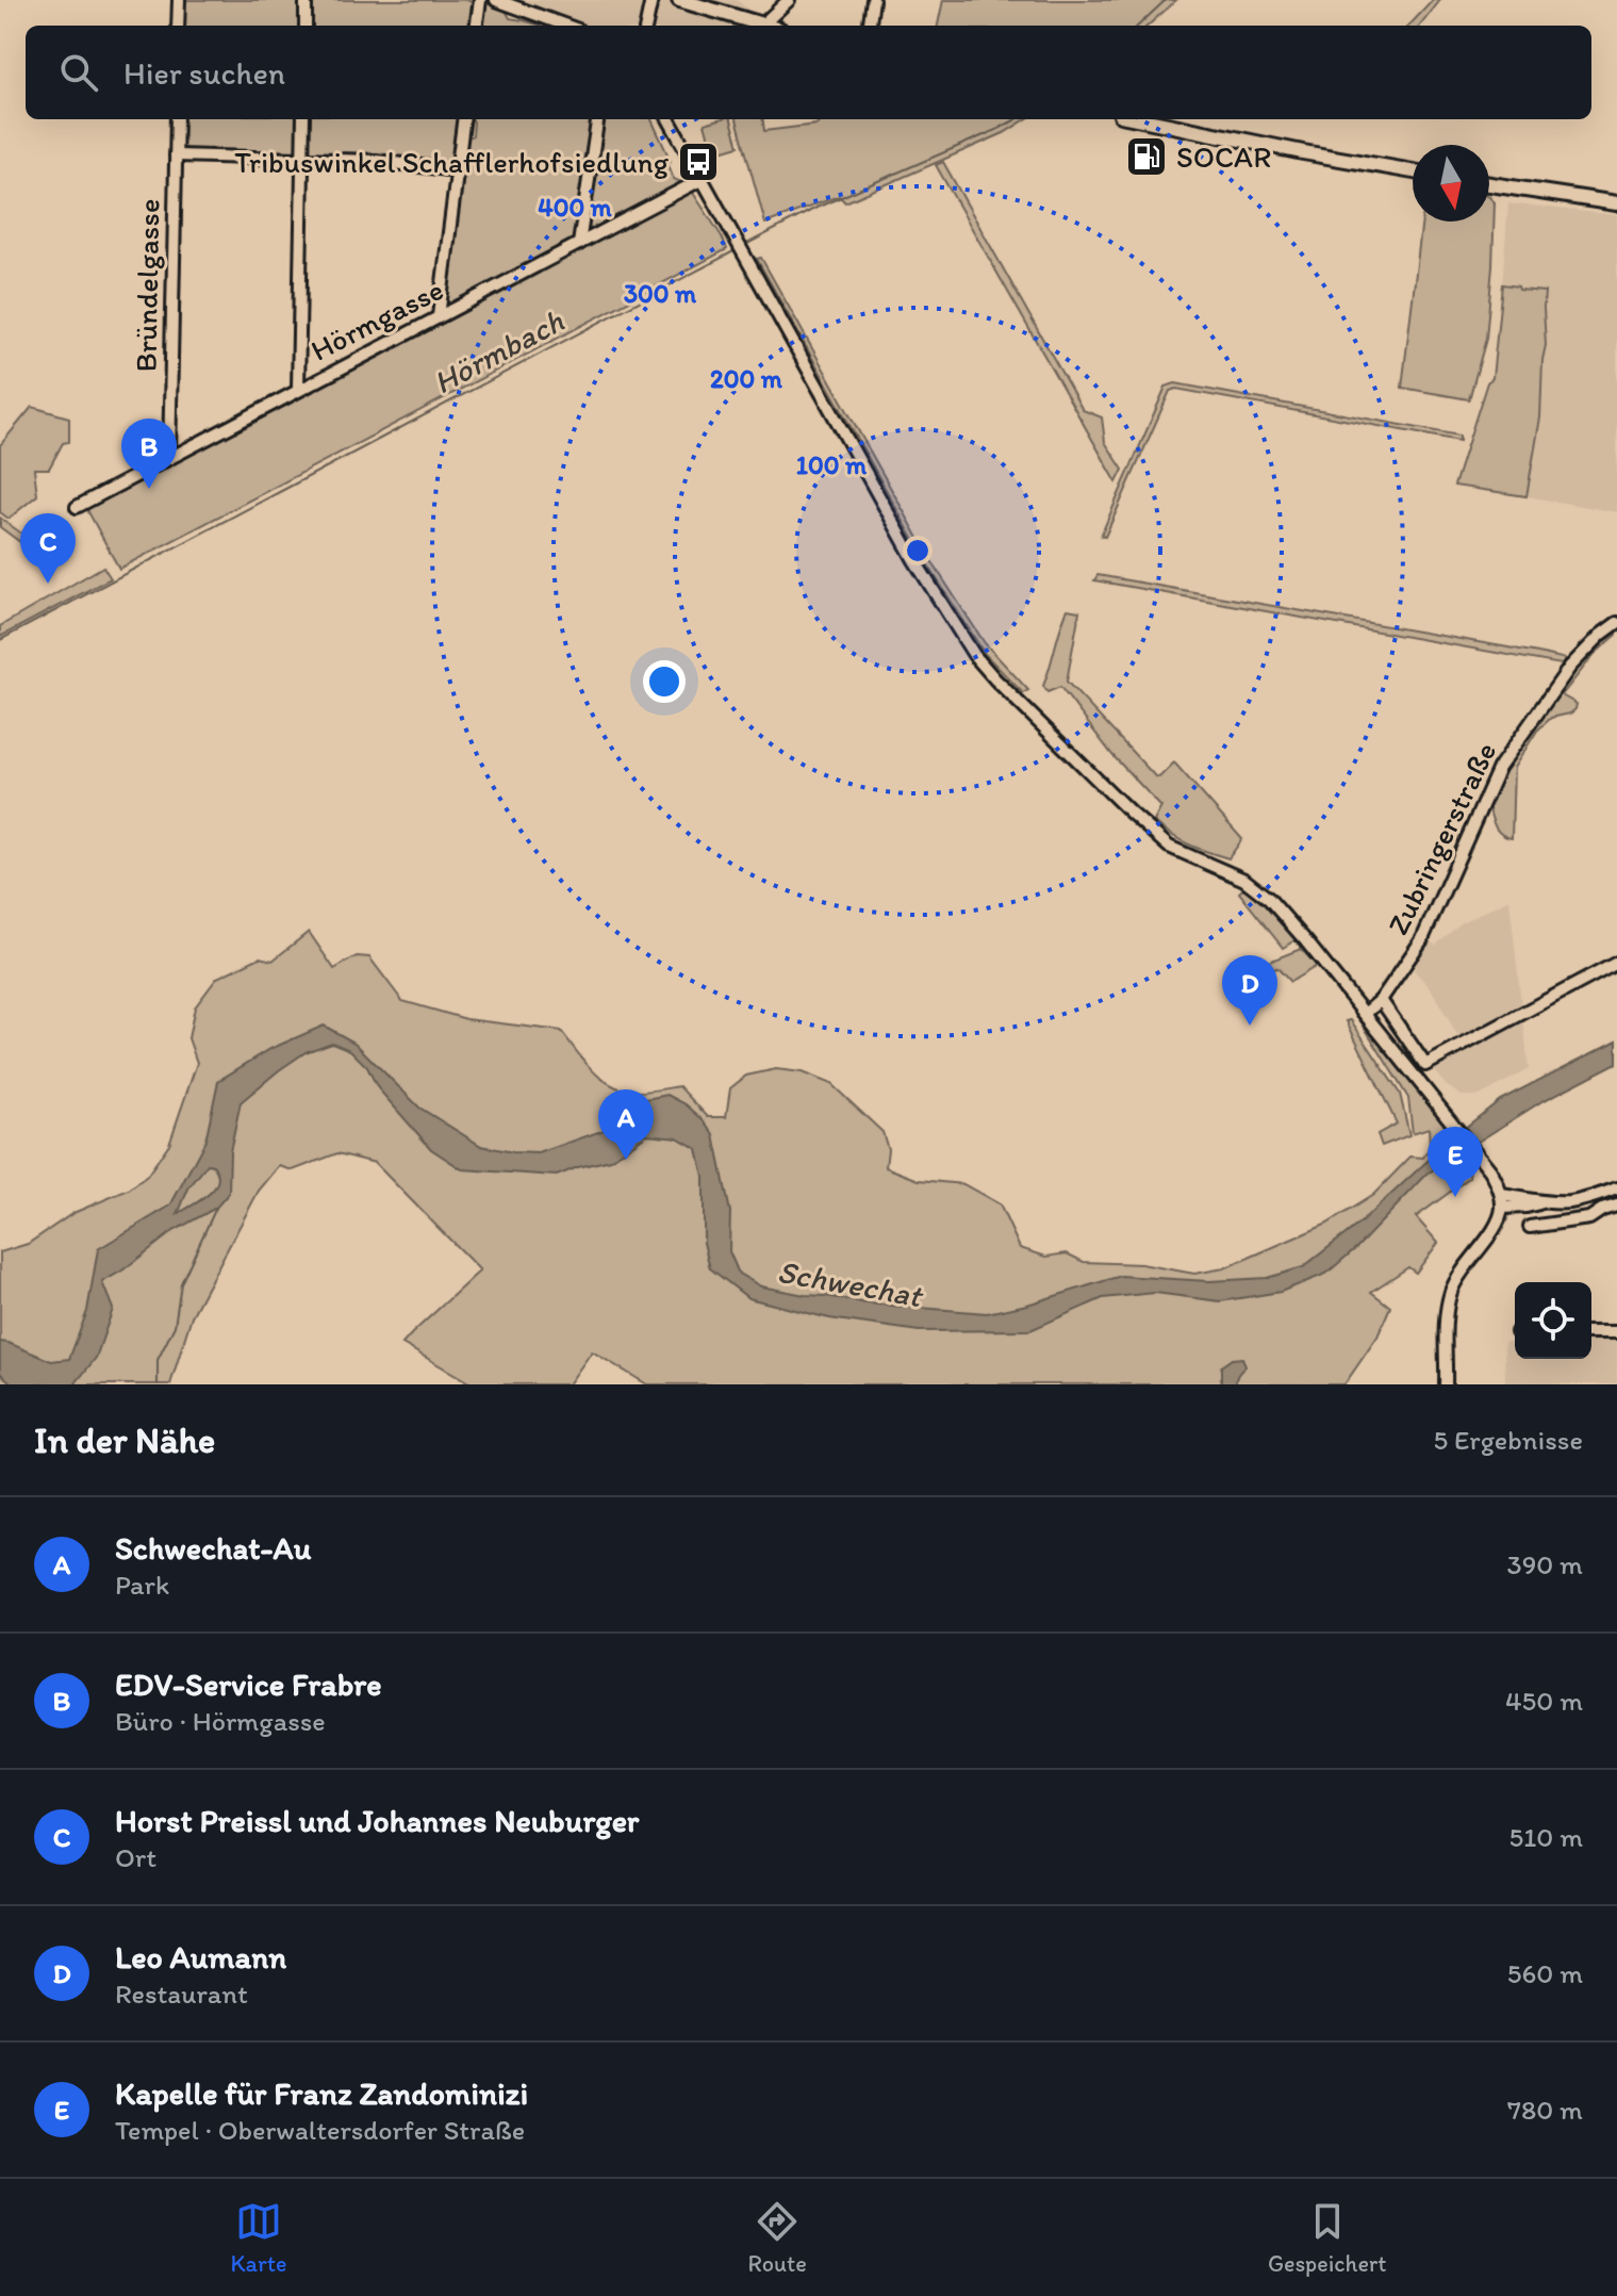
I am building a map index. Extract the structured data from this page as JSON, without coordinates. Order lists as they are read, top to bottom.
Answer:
{
  "streets": {
    "street": ["Bründelgasse", "Hörmgasse", "Zubringerstraße"]
  },
  "crossings": [
    ["Bründelgasse", "Hörmgasse"]
  ],
  "water": ["Hörmbach", "Schwechat"],
  "places": {
    "fuel station": ["SOCAR"],
    "bus stop": ["Tribuswinkel Schafflerhofsiedlung"]
  },
  "north": "bottom",
  "page": {
    "search": "Hier suchen",
    "pins": [
      "B",
      "C",
      "D",
      "A",
      "E"
    ],
    "heading": ["In der Nähe", "5 Ergebnisse"],
    "list": [
      {
        "mark": "A",
        "name": "Schwechat-Au",
        "note": "Park",
        "value": "390 m"
      },
      {
        "mark": "B",
        "name": "EDV-Service Frabre",
        "note": "Büro · Hörmgasse",
        "value": "450 m"
      },
      {
        "mark": "C",
        "name": "Horst Preissl und Johannes Neuburger",
        "note": "Ort",
        "value": "510 m"
      },
      {
        "mark": "D",
        "name": "Leo Aumann",
        "note": "Restaurant",
        "value": "560 m"
      },
      {
        "mark": "E",
        "name": "Kapelle für Franz Zandominizi",
        "note": "Tempel · Oberwaltersdorfer Straße",
        "value": "780 m"
      }
    ],
    "nav": ["Karte", "Route", "Gespeichert"]
  },
  "rings": [
    "400 m",
    "300 m",
    "200 m",
    "100 m"
  ]
}
